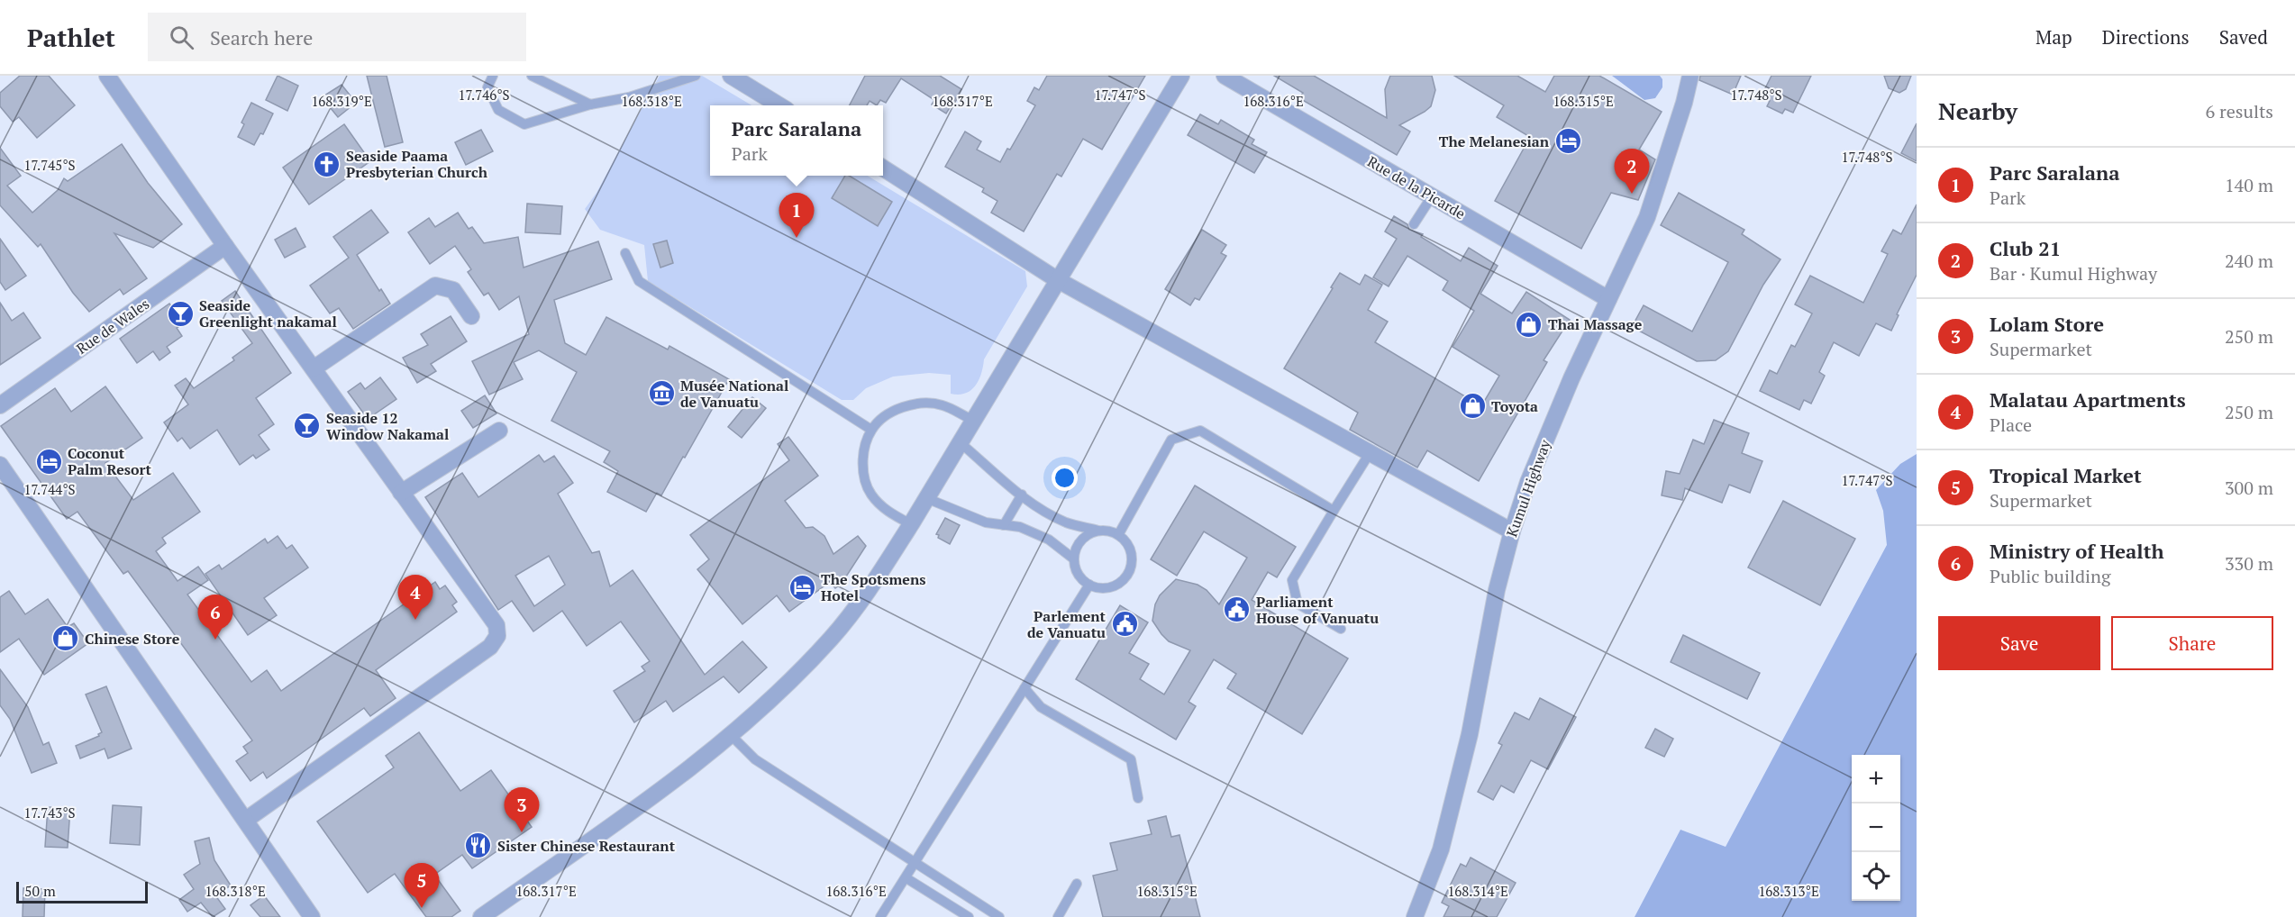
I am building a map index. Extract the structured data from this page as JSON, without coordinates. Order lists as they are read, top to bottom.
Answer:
{
  "streets": {
    "street": ["Rue de la Picarde", "Rue de Wales", "Kumul Highway"]
  },
  "crossings": [
    ["Rue de la Picarde", "Kumul Highway"]
  ],
  "places": {
    "hotel": ["The Melanesian", "Coconut Palm Resort", "The Spotsmens Hotel"],
    "church": ["Seaside Paama Presbyterian Church"],
    "bar": ["Seaside Greenlight nakamal", "Seaside 12 Window Nakamal"],
    "shop": ["Thai Massage", "Toyota", "Chinese Store"],
    "museum": ["Musée National de Vanuatu"],
    "public building": ["Parliament House of Vanuatu", "Parlement de Vanuatu"],
    "restaurant": ["Sister Chinese Restaurant"]
  },
  "scale_bar": "50 m",
  "page": {
    "header": "Pathlet",
    "search": "Search here",
    "nav": ["Map", "Directions", "Saved"],
    "heading": ["Nearby", "6 results"],
    "popup": ["Parc Saralana", "Park"],
    "list": [
      {
        "mark": "1",
        "name": "Parc Saralana",
        "note": "Park",
        "value": "140 m"
      },
      {
        "mark": "2",
        "name": "Club 21",
        "note": "Bar · Kumul Highway",
        "value": "240 m"
      },
      {
        "mark": "3",
        "name": "Lolam Store",
        "note": "Supermarket",
        "value": "250 m"
      },
      {
        "mark": "4",
        "name": "Malatau Apartments",
        "note": "Place",
        "value": "250 m"
      },
      {
        "mark": "5",
        "name": "Tropical Market",
        "note": "Supermarket",
        "value": "300 m"
      },
      {
        "mark": "6",
        "name": "Ministry of Health",
        "note": "Public building",
        "value": "330 m"
      }
    ],
    "pins": [
      "2",
      "1",
      "4",
      "6",
      "3",
      "5"
    ],
    "buttons": ["Save", "Share"],
    "map_buttons": ["+", "−"],
    "scale": "50 m"
  },
  "coordinates": [
    "17.746°S",
    "17.747°S",
    "17.748°S",
    "168.319°E",
    "168.318°E",
    "168.317°E",
    "168.316°E",
    "168.315°E",
    "17.745°S",
    "17.744°S",
    "17.743°S",
    "168.314°E",
    "168.313°E"
  ]
}
